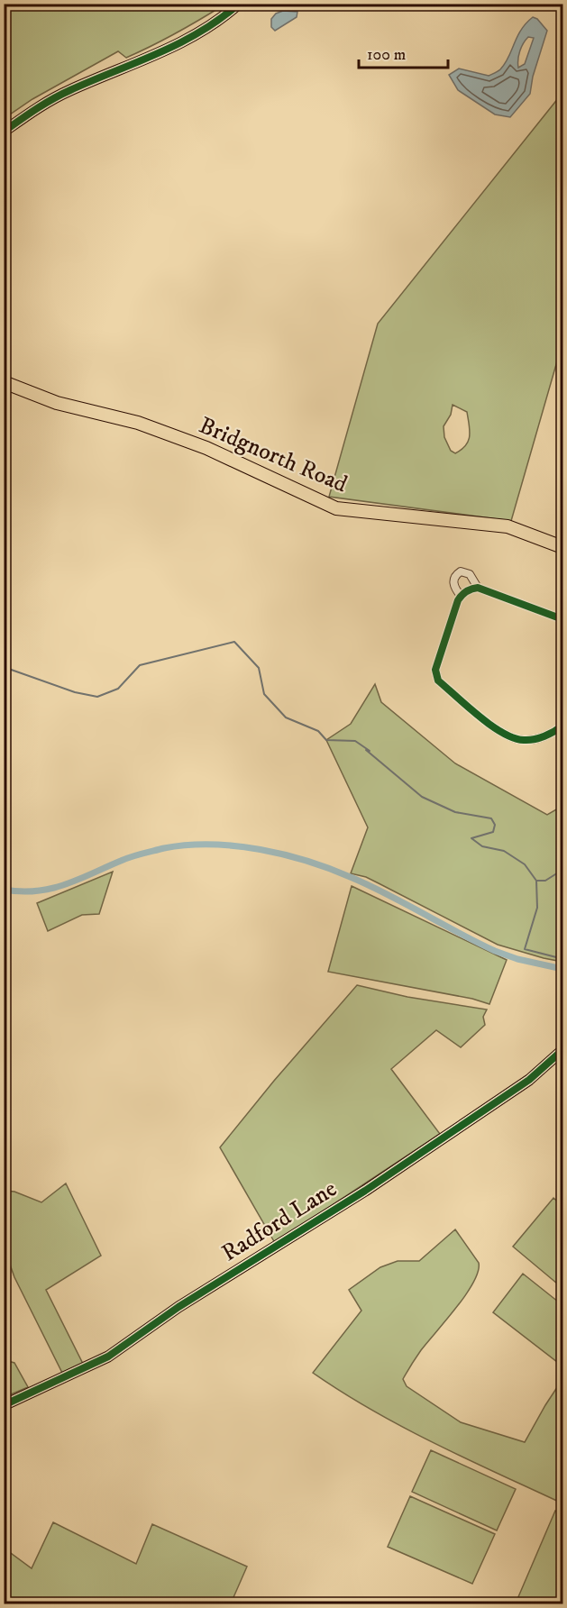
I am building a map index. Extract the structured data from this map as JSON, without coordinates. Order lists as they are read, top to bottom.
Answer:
{
  "streets": {
    "highway": ["Bridgnorth Road"],
    "street": ["Radford Lane"]
  },
  "scale_bar": "100 m"
}
